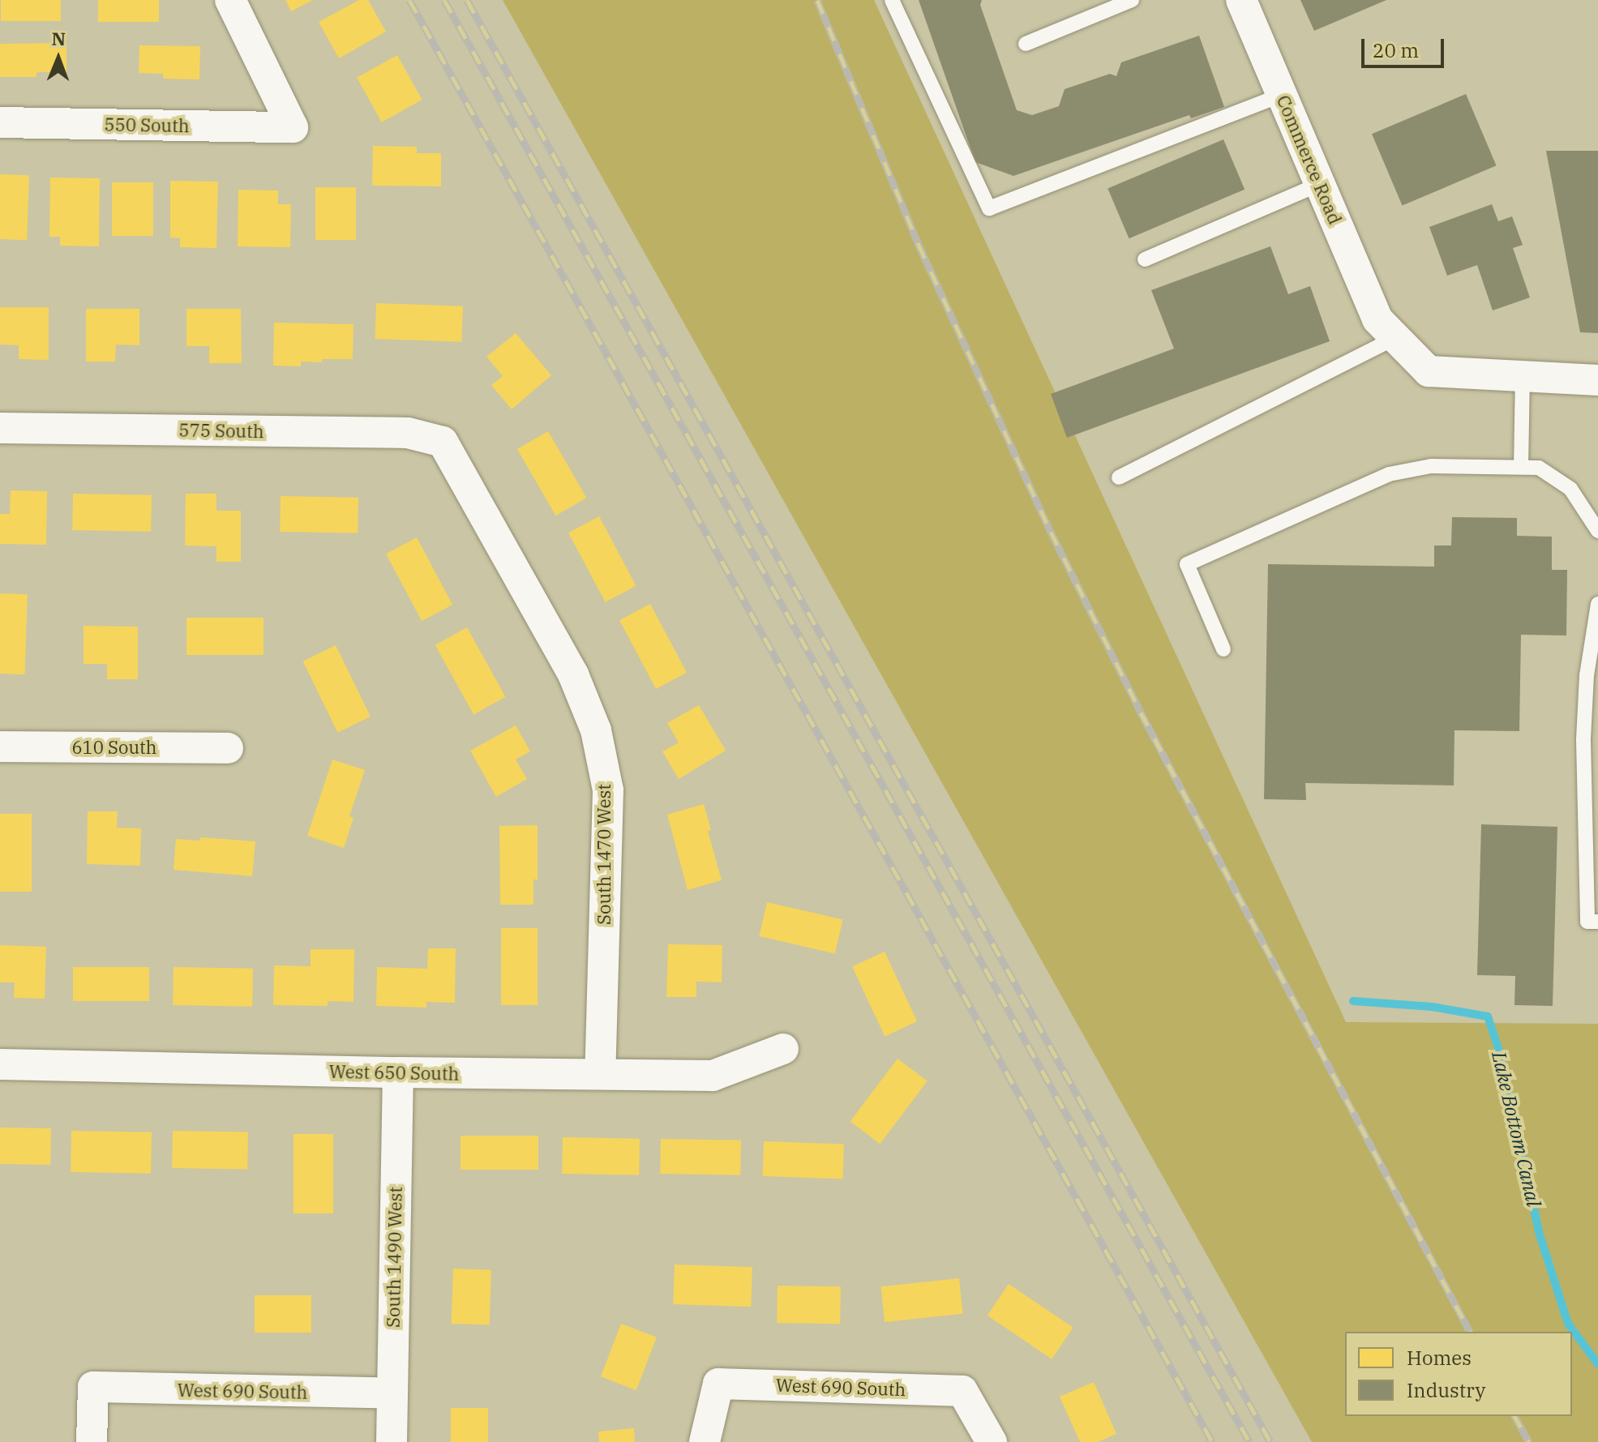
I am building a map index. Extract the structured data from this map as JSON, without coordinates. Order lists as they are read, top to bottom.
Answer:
{
  "streets": {
    "street": [
      "550 South",
      "Commerce Road",
      "575 South",
      "610 South",
      "South 1470 West",
      "West 650 South",
      "South 1490 West",
      "West 690 South"
    ]
  },
  "crossings": [
    ["575 South", "South 1470 West"],
    ["South 1470 West", "West 650 South"],
    ["West 650 South", "South 1490 West"],
    ["South 1490 West", "West 690 South"]
  ],
  "water": ["Lake Bottom Canal"],
  "legend": ["Homes", "Industry"],
  "scale_bar": "20 m",
  "north": "top"
}
